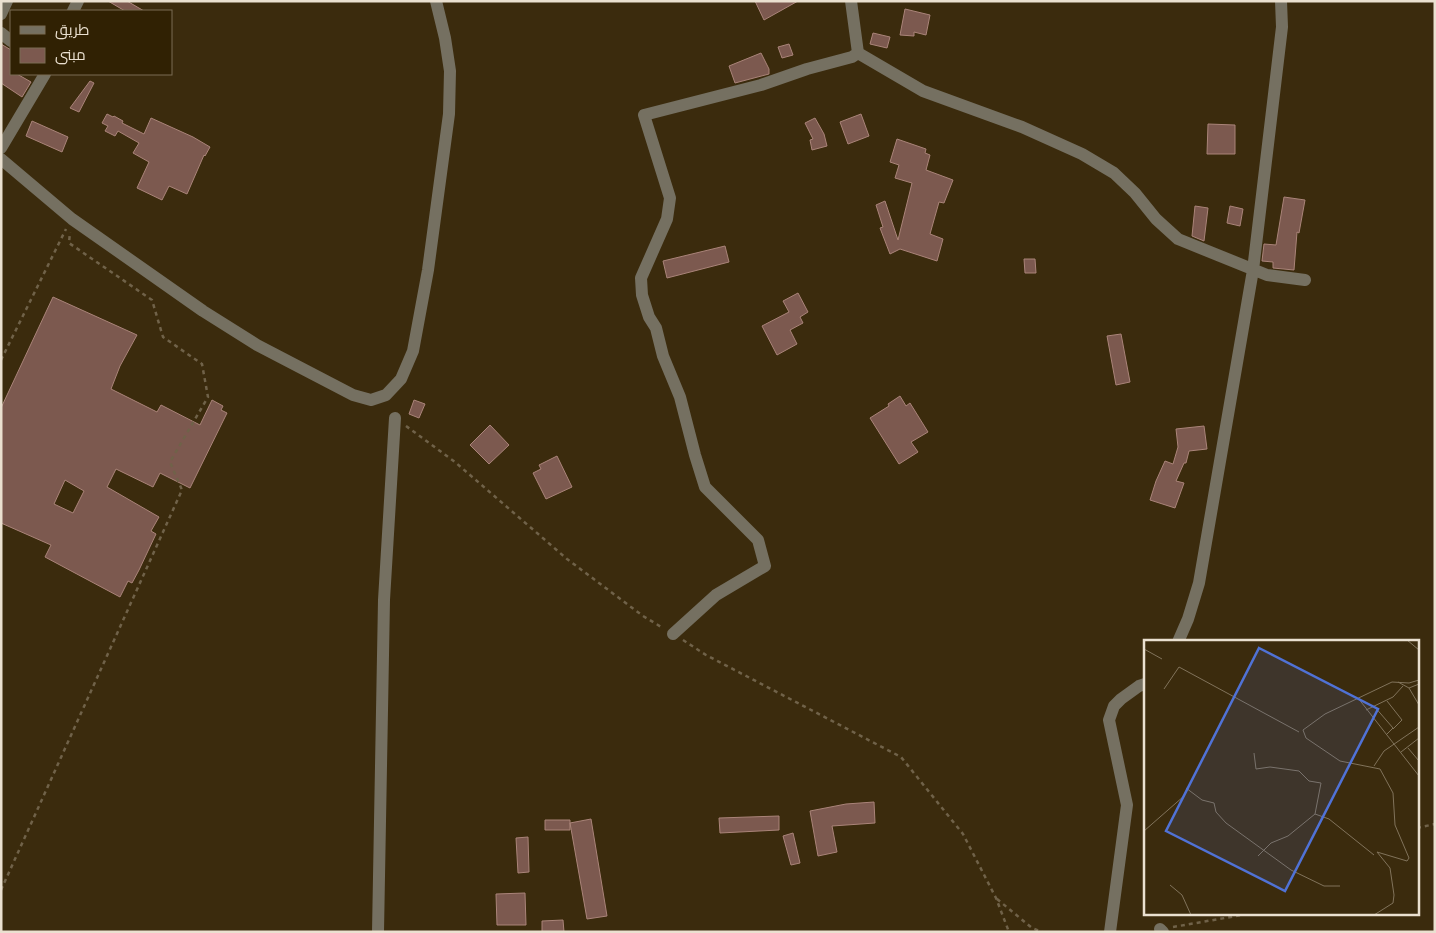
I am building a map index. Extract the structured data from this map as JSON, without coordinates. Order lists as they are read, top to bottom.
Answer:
{
  "legend": ["طريق", "مبنى"]
}
